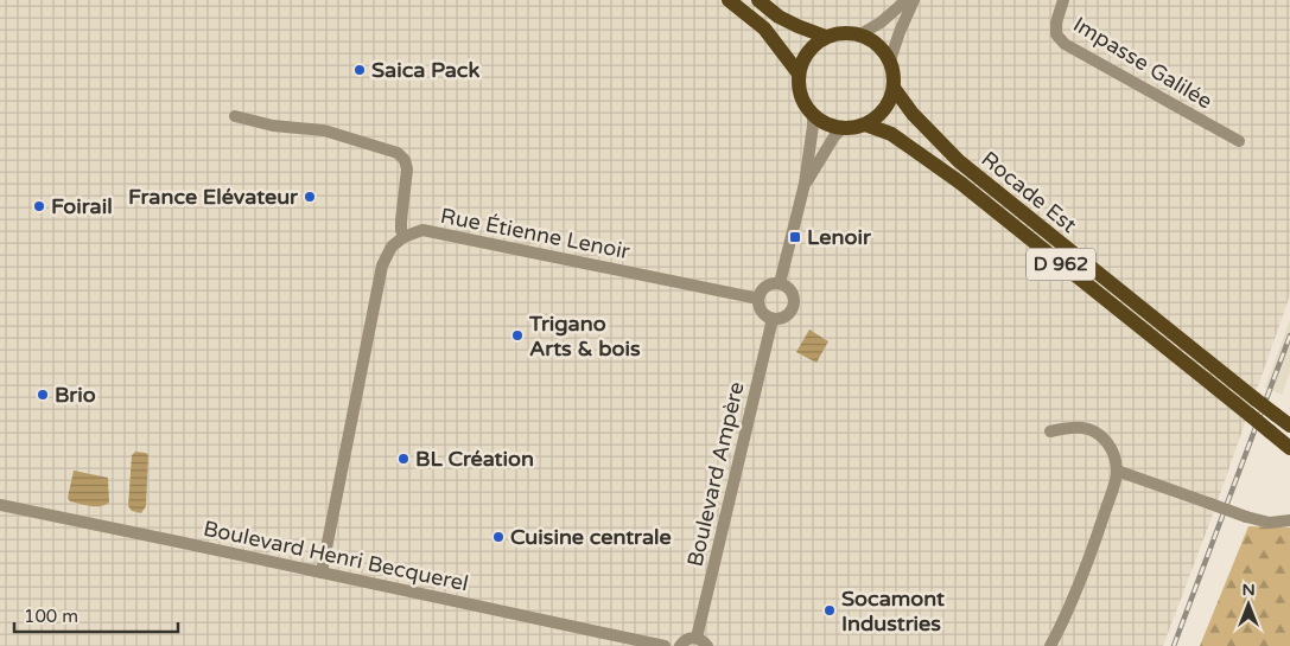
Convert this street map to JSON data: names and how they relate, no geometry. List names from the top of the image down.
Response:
{
  "streets": {
    "main road": ["Rocade Est", "D 962"],
    "street": [
      "Impasse Galilée",
      "Rue Étienne Lenoir",
      "Boulevard Ampère",
      "Boulevard Henri Becquerel"
    ]
  },
  "crossings": [
    ["Rocade Est", "D 962"],
    ["Rue Étienne Lenoir", "Boulevard Ampère"]
  ],
  "places": {
    "other": [
      "Saica Pack",
      "France Elévateur",
      "Foirail",
      "Trigano Arts & bois",
      "Brio",
      "BL Création",
      "Cuisine centrale",
      "Socamont Industries"
    ],
    "transit": ["Lenoir"]
  },
  "scale_bar": "100 m",
  "north": "top"
}
